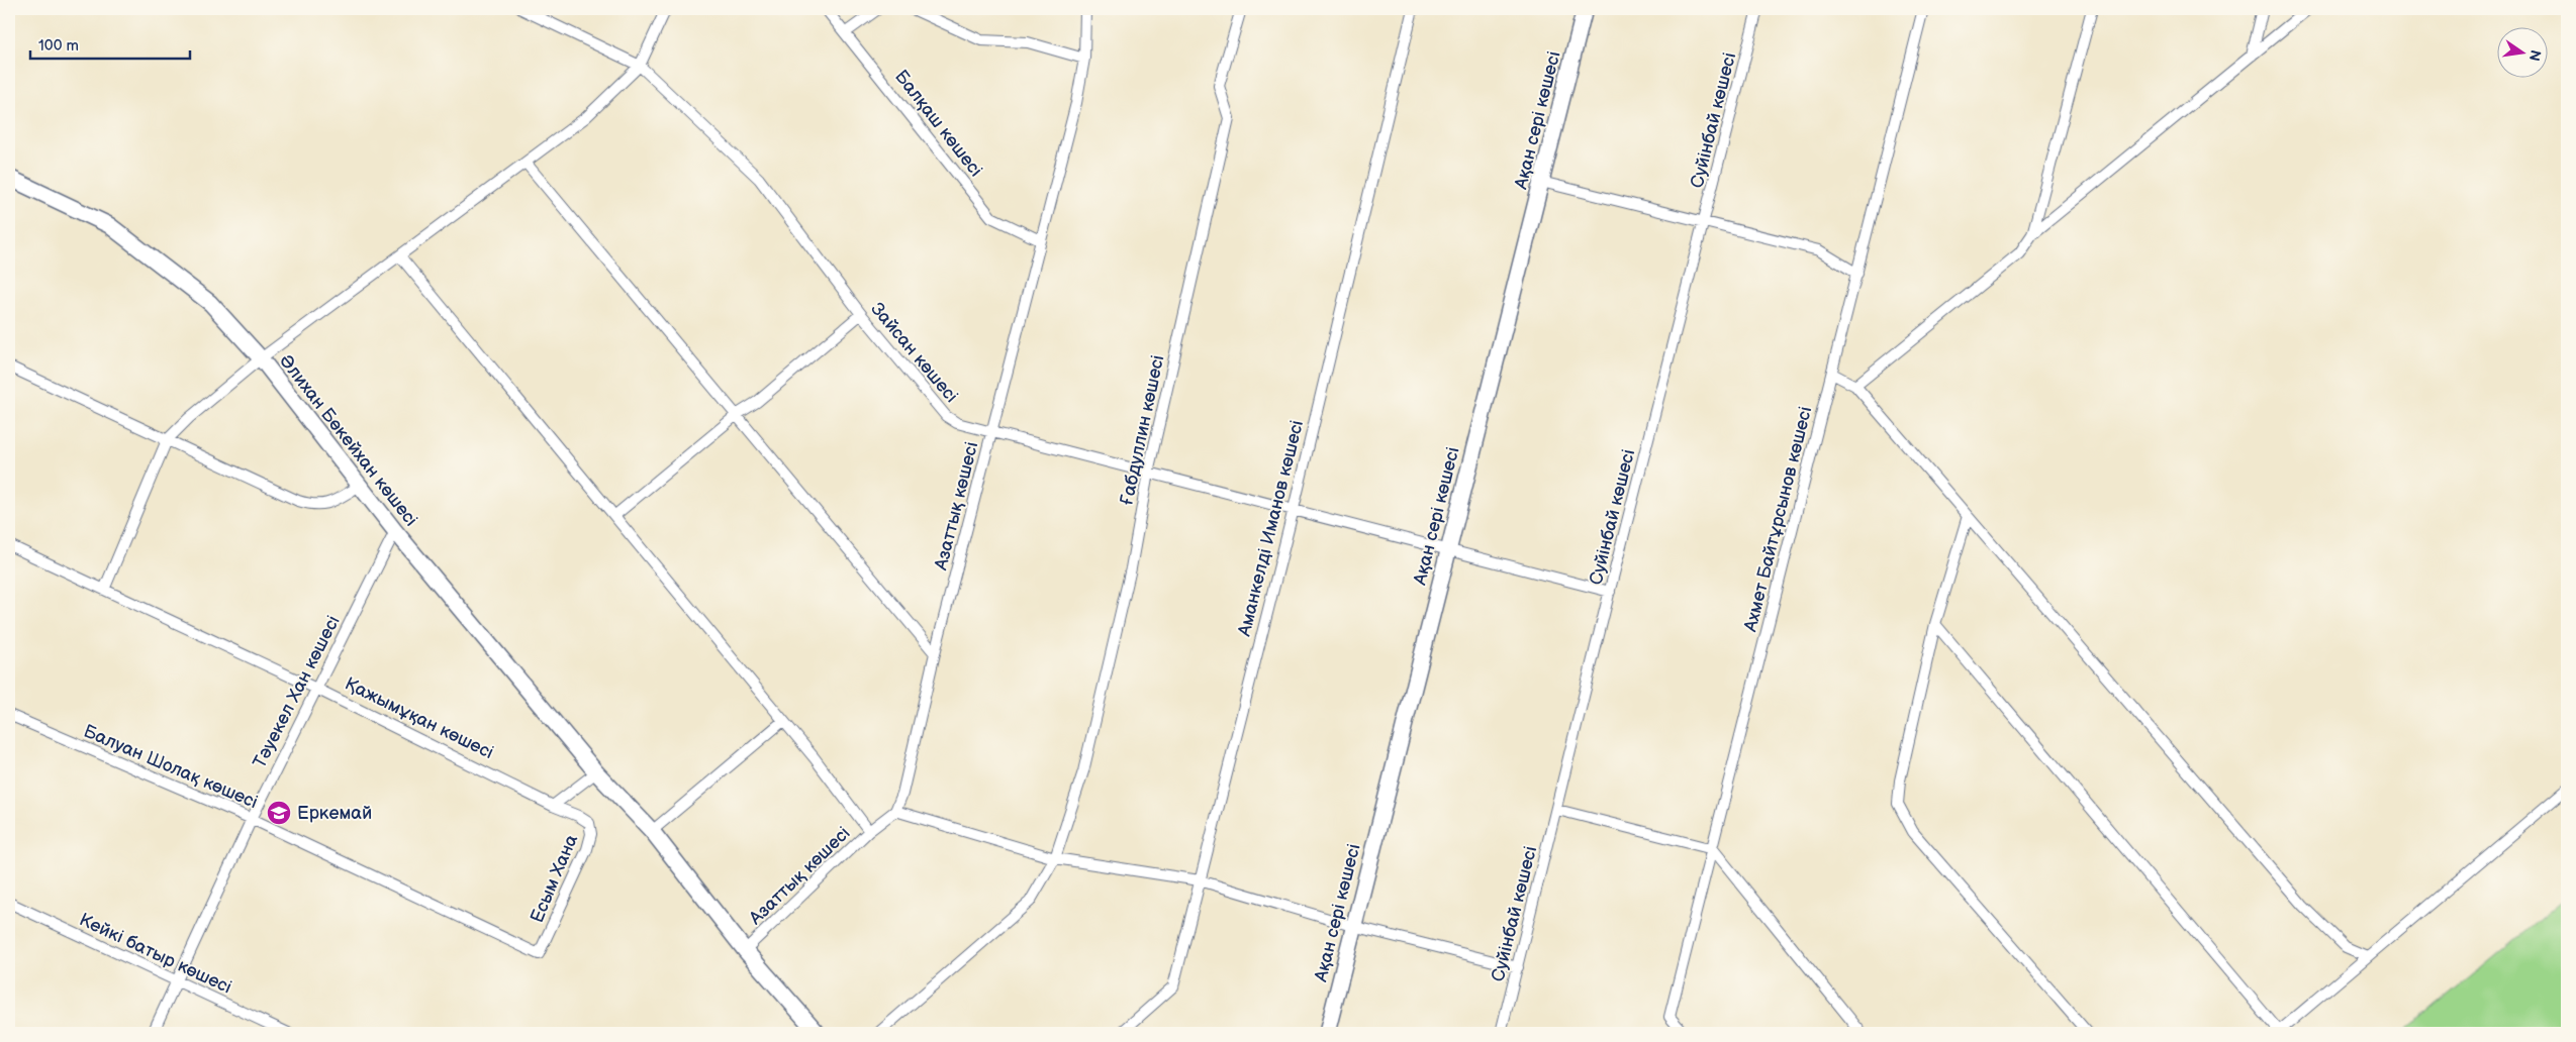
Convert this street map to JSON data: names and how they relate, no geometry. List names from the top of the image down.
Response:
{
  "streets": {
    "street": [
      "Ақан сері көшесі",
      "Суйінбай көшесі",
      "Балқаш көшесі",
      "Зайсан көшесі",
      "Ғабдуллин көшесі",
      "Әлихан Бөкейхан көшесі",
      "Азаттық көшесі",
      "Ахмет Байтұрсынов көшесі",
      "Аманкелді Иманов көшесі",
      "Тәуекел Хан көшесі",
      "Қажымұқан көшесі",
      "Балуан Шолақ көшесі",
      "Есым Хана",
      "Кейкі батыр көшесі"
    ]
  },
  "crossings": [
    ["Ақан сері көшесі", "Зайсан көшесі"],
    ["Суйінбай көшесі", "Зайсан көшесі"],
    ["Балқаш көшесі", "Азаттық көшесі"],
    ["Зайсан көшесі", "Ғабдуллин көшесі"],
    ["Зайсан көшесі", "Әлихан Бөкейхан көшесі"],
    ["Зайсан көшесі", "Азаттық көшесі"],
    ["Зайсан көшесі", "Аманкелді Иманов көшесі"],
    ["Әлихан Бөкейхан көшесі", "Тәуекел Хан көшесі"],
    ["Тәуекел Хан көшесі", "Қажымұқан көшесі"],
    ["Тәуекел Хан көшесі", "Балуан Шолақ көшесі"],
    ["Тәуекел Хан көшесі", "Кейкі батыр көшесі"],
    ["Қажымұқан көшесі", "Есым Хана"],
    ["Балуан Шолақ көшесі", "Есым Хана"]
  ],
  "places": {
    "school or university": ["Еркемай"]
  },
  "scale_bar": "100 m",
  "north": "right"
}
